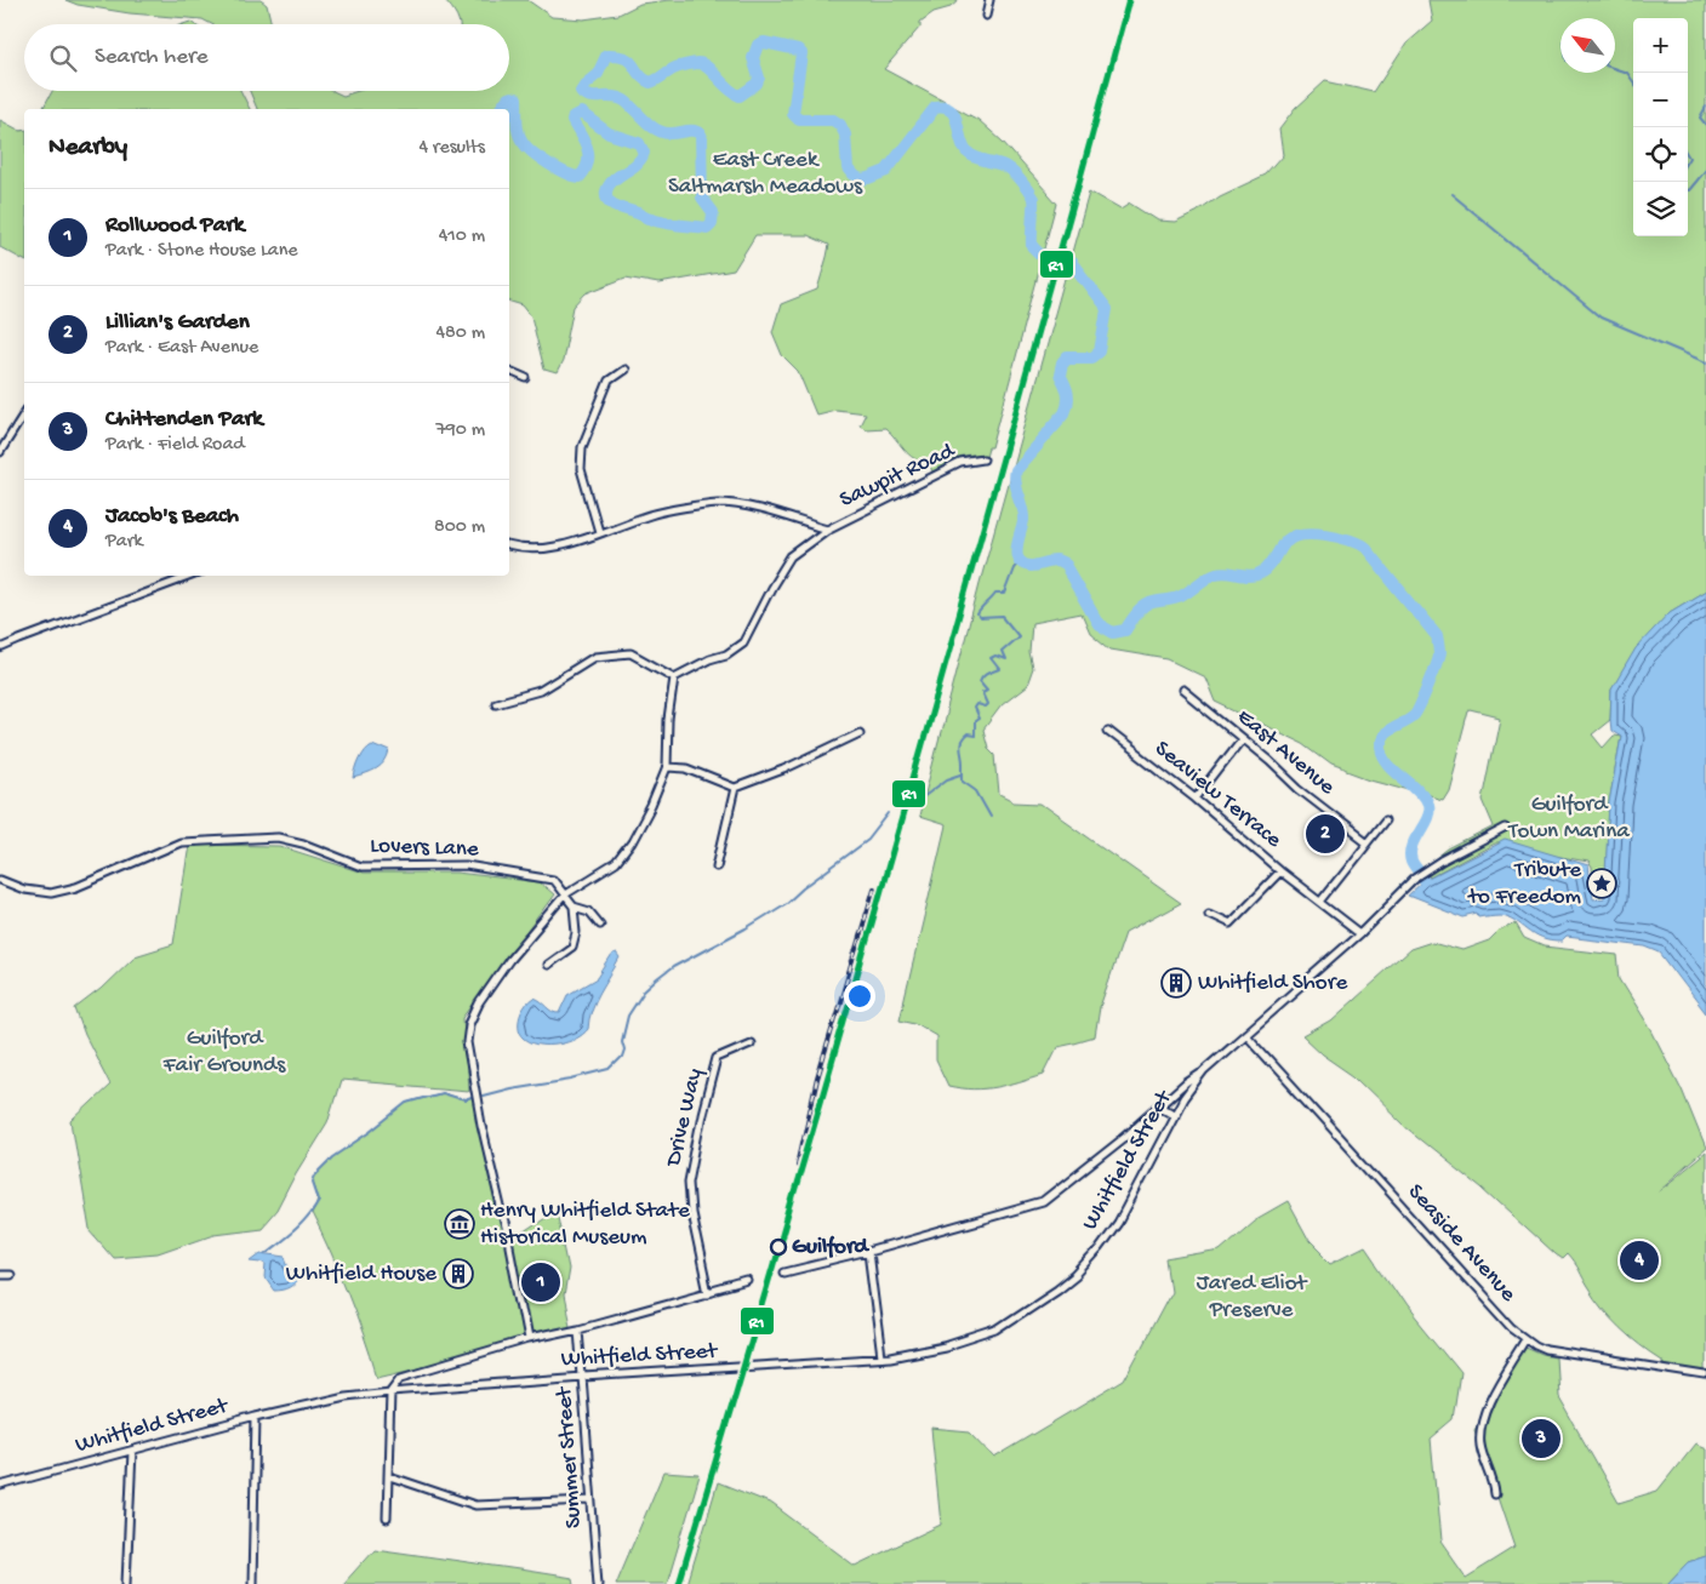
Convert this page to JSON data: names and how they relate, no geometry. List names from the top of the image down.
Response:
{
  "streets": {
    "street": [
      "Sawpit Road",
      "East Avenue",
      "Seaview Terrace",
      "Lovers Lane",
      "Drive Way",
      "Whitfield Street",
      "Seaside Avenue",
      "Summer Street"
    ]
  },
  "crossings": [
    ["Seaview Terrace", "Whitfield Street"],
    ["Whitfield Street", "Seaside Avenue"],
    ["Whitfield Street", "Summer Street"]
  ],
  "parks": [
    "East Creek Saltmarsh Meadows",
    "Guilford Town Marina",
    "Guilford Fair Grounds",
    "Jared Eliot Preserve"
  ],
  "places": {
    "place": ["Tribute to Freedom"],
    "building": ["Whitfield Shore", "Whitfield House"],
    "museum": ["Henry Whitfield State Historical Museum"],
    "other": ["Guilford"]
  },
  "lines": ["transit line R1"],
  "north": "top left",
  "page": {
    "map_buttons": ["+", "−"],
    "search": "Search here",
    "heading": ["Nearby", "4 results"],
    "list": [
      {
        "mark": "1",
        "name": "Rollwood Park",
        "note": "Park · Stone House Lane",
        "value": "410 m"
      },
      {
        "mark": "2",
        "name": "Lillian's Garden",
        "note": "Park · East Avenue",
        "value": "480 m"
      },
      {
        "mark": "3",
        "name": "Chittenden Park",
        "note": "Park · Field Road",
        "value": "790 m"
      },
      {
        "mark": "4",
        "name": "Jacob's Beach",
        "note": "Park",
        "value": "800 m"
      }
    ],
    "pins": [
      "2",
      "4",
      "1",
      "3"
    ]
  }
}
